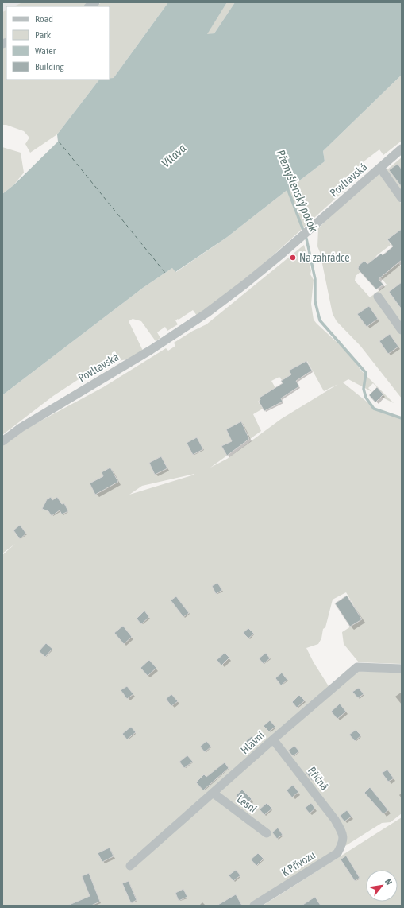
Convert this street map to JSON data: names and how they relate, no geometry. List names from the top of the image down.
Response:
{
  "streets": {
    "street": [
      "Povltavská",
      "Hlavní",
      "Příčná",
      "Lesní",
      "K Přívozu"
    ]
  },
  "crossings": [
    ["Hlavní", "Příčná"],
    ["Hlavní", "Lesní"],
    ["Příčná", "K Přívozu"]
  ],
  "water": ["Vltava", "Přemyšlenský potok"],
  "places": ["Na zahrádce"],
  "legend": [
    "Road",
    "Park",
    "Water",
    "Building"
  ],
  "north": "top right"
}
